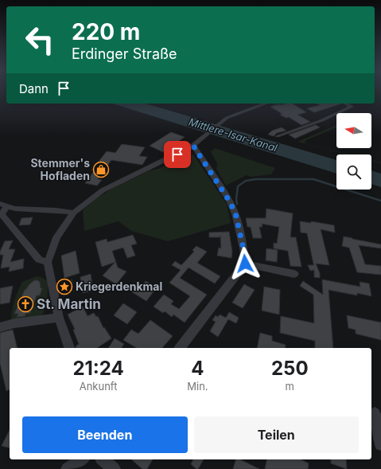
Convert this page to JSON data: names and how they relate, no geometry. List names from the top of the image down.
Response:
{
  "water": ["Mittlere-Isar-Kanal"],
  "places": {
    "shop": ["Stemmer's Hofladen"],
    "place": ["Kriegerdenkmal"],
    "church": ["St. Martin"]
  },
  "north": "left",
  "page": {
    "turn": ["220 m", "Erdinger Straße"],
    "then": "Dann",
    "eta": [
      "21:24",
      "Ankunft",
      "4",
      "Min.",
      "250",
      "m"
    ],
    "buttons": ["Beenden", "Teilen"]
  }
}
